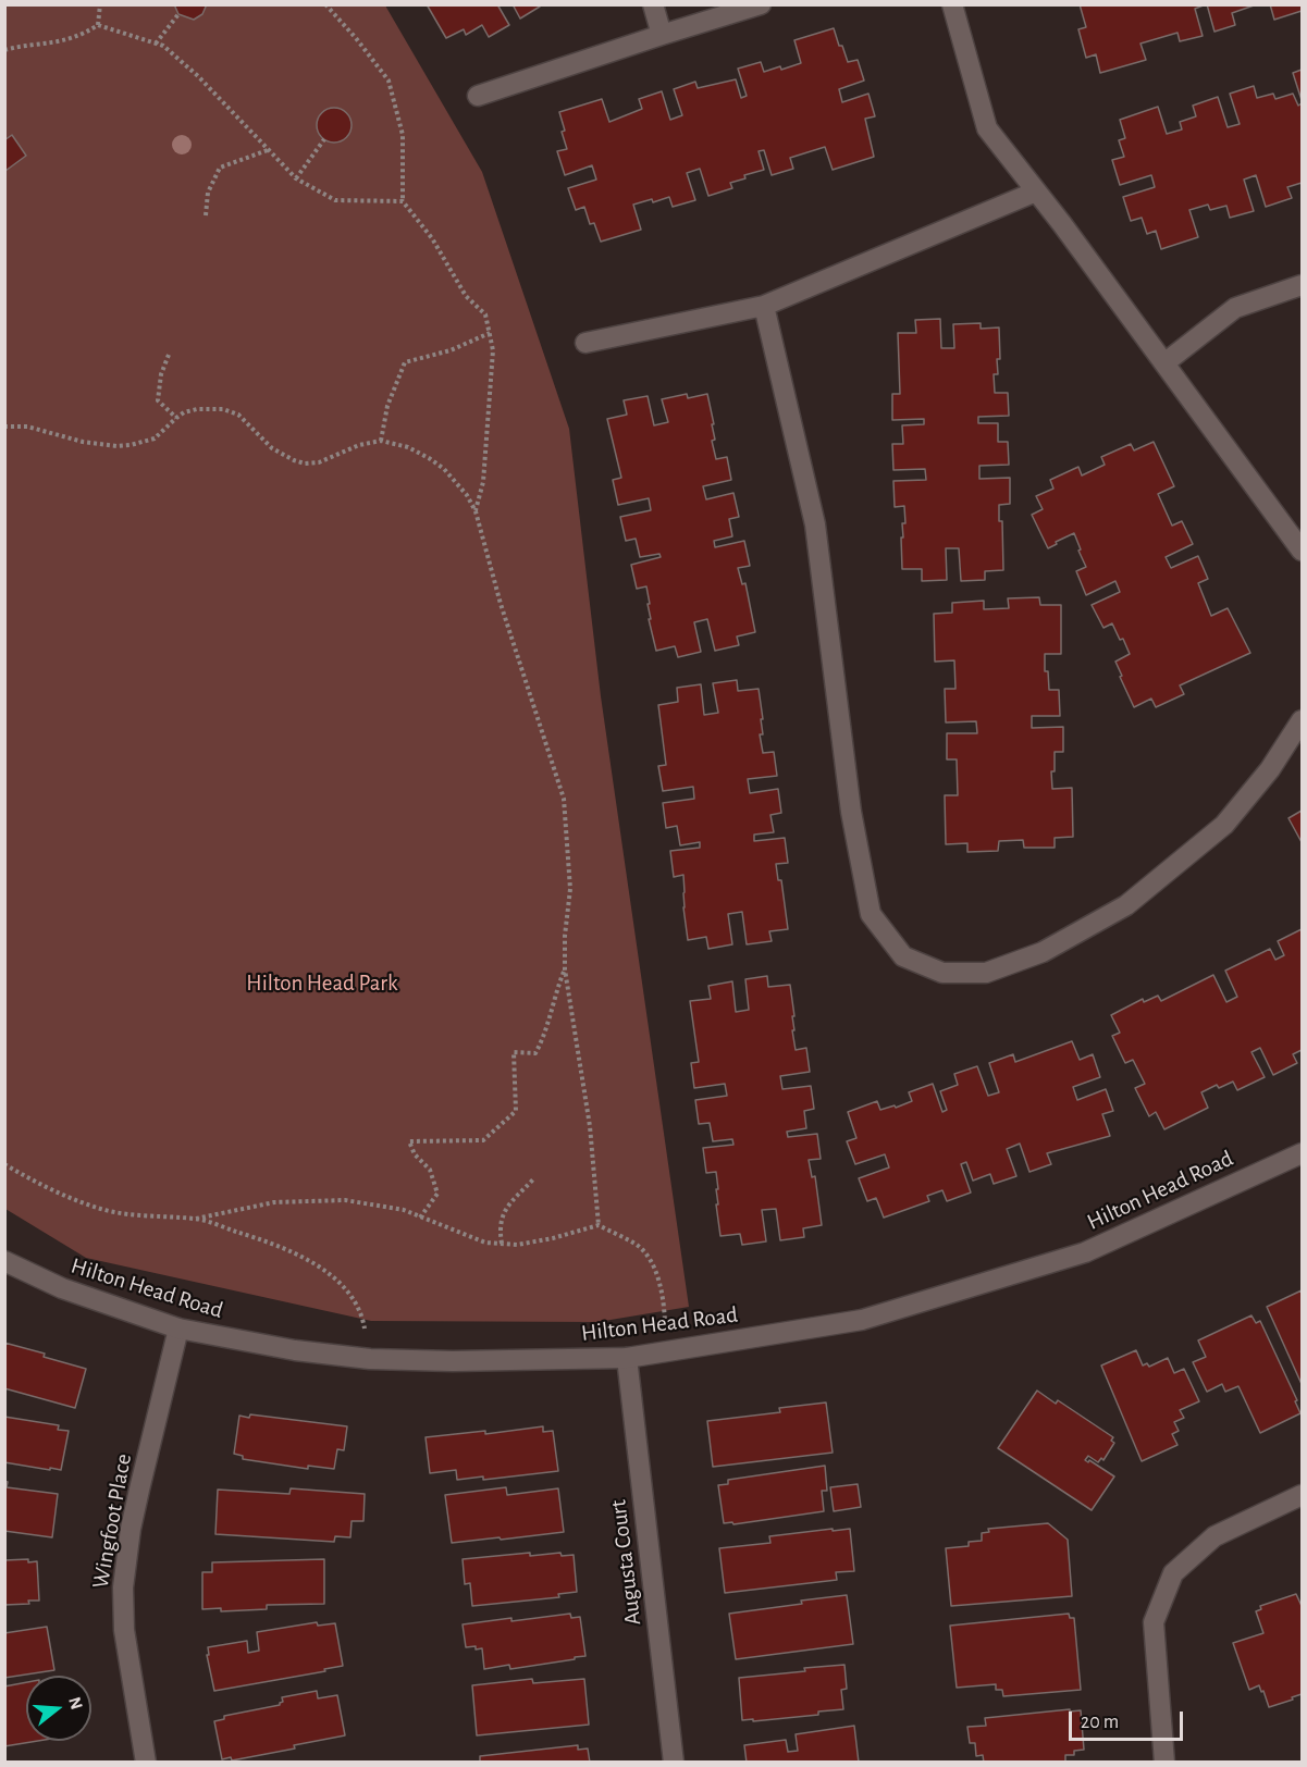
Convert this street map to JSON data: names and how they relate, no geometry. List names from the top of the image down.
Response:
{
  "streets": {
    "street": ["Hilton Head Road", "Wingfoot Place", "Augusta Court"]
  },
  "crossings": [
    ["Hilton Head Road", "Wingfoot Place"],
    ["Hilton Head Road", "Augusta Court"]
  ],
  "parks": ["Hilton Head Park"],
  "scale_bar": "20 m",
  "north": "right"
}
